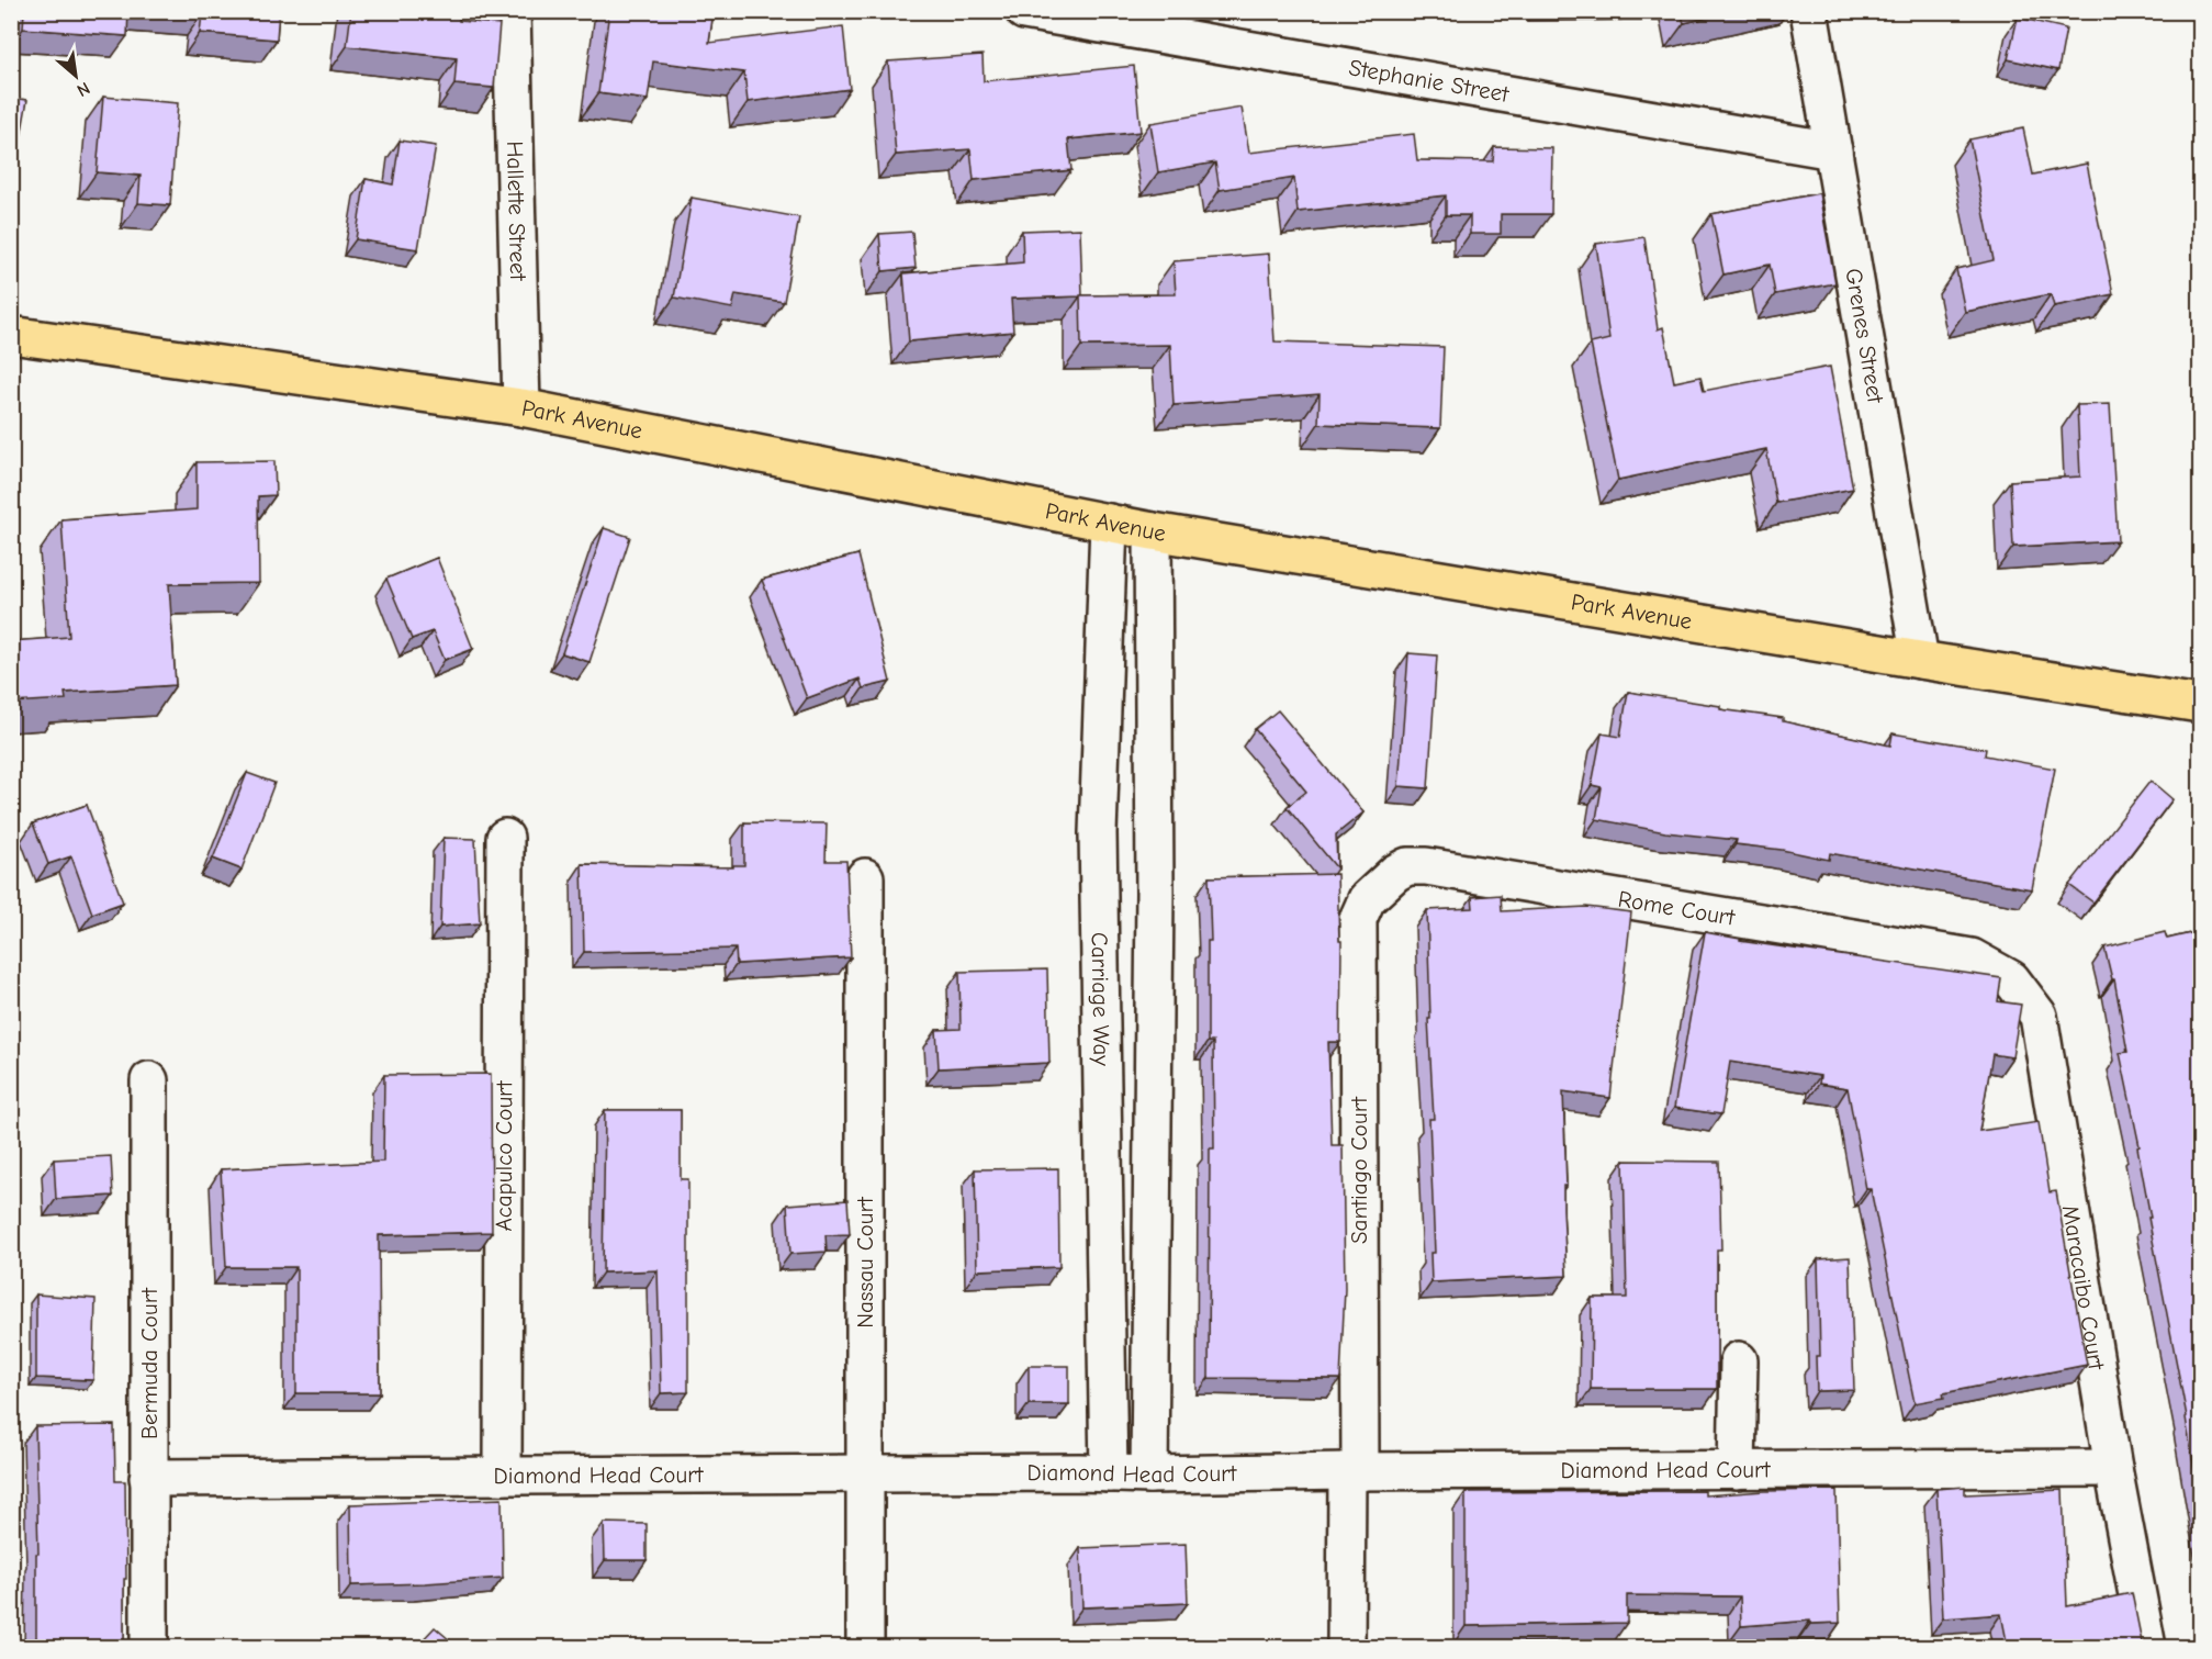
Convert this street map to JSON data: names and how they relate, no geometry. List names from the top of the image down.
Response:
{
  "streets": {
    "main road": ["Park Avenue"],
    "street": [
      "Stephanie Street",
      "Hallette Street",
      "Grenes Street",
      "Rome Court",
      "Carriage Way",
      "Acapulco Court",
      "Santiago Court",
      "Nassau Court",
      "Maracaibo Court",
      "Bermuda Court",
      "Diamond Head Court"
    ]
  },
  "crossings": [
    ["Stephanie Street", "Grenes Street"],
    ["Hallette Street", "Park Avenue"],
    ["Grenes Street", "Park Avenue"],
    ["Park Avenue", "Carriage Way"],
    ["Rome Court", "Santiago Court"],
    ["Rome Court", "Maracaibo Court"],
    ["Carriage Way", "Diamond Head Court"],
    ["Acapulco Court", "Diamond Head Court"],
    ["Santiago Court", "Diamond Head Court"],
    ["Nassau Court", "Diamond Head Court"],
    ["Maracaibo Court", "Diamond Head Court"],
    ["Bermuda Court", "Diamond Head Court"]
  ],
  "north": "bottom right"
}
